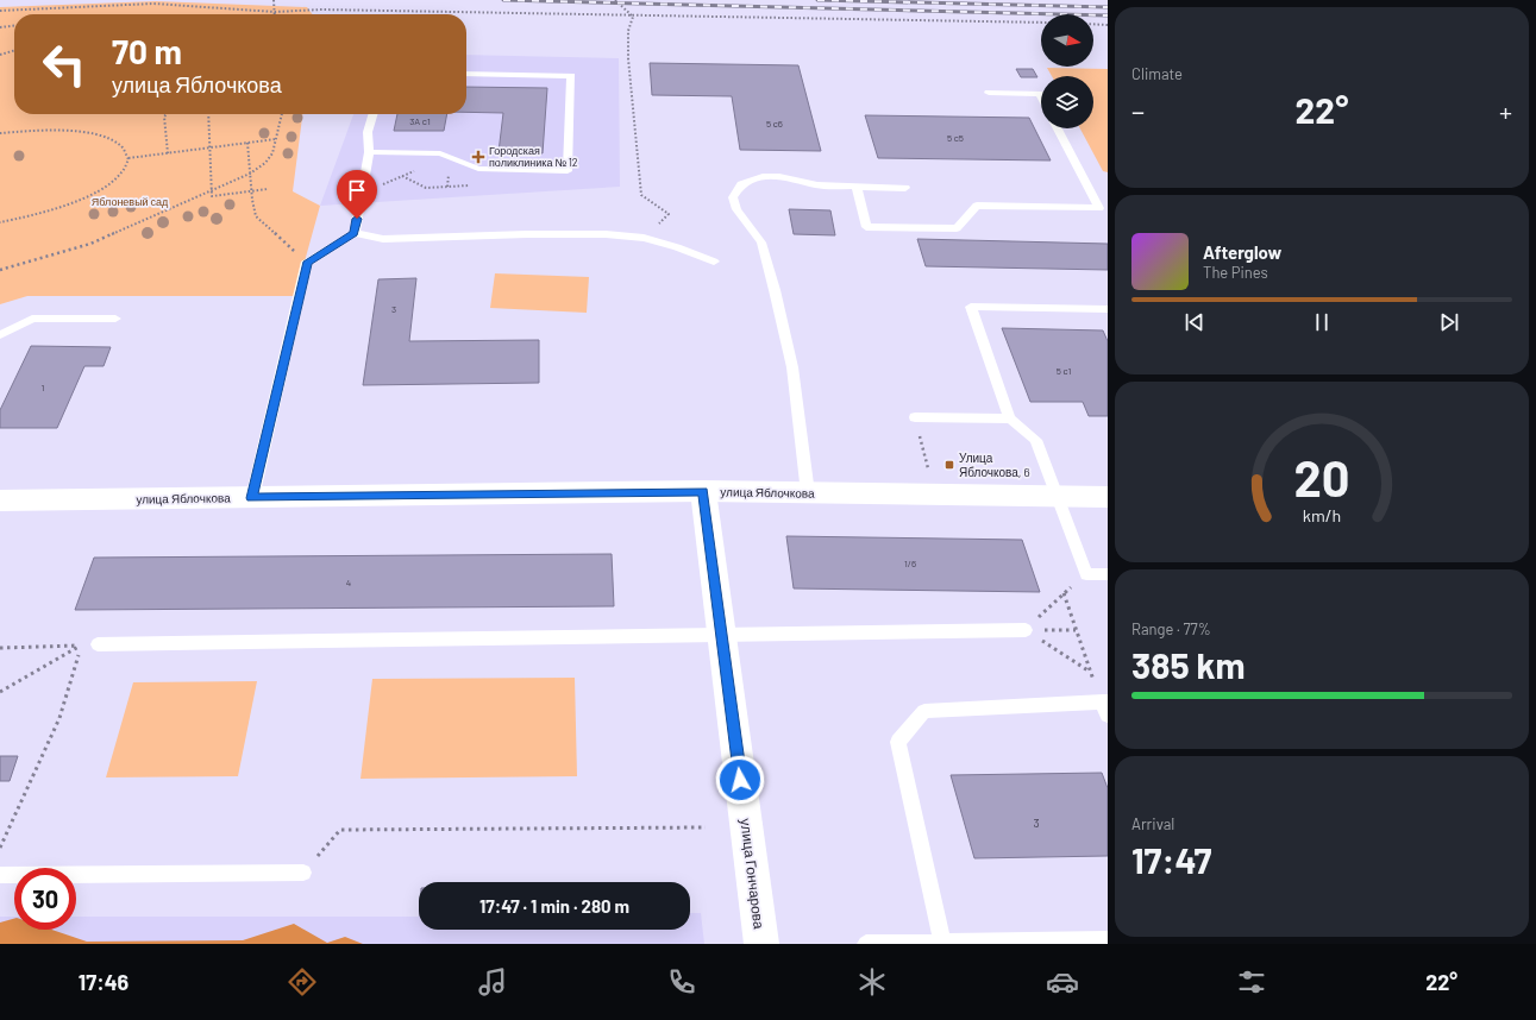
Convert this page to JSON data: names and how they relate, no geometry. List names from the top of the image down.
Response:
{
  "streets": {
    "street": ["улица Яблочкова", "улица Гончарова"]
  },
  "crossings": [
    ["улица Яблочкова", "улица Гончарова"]
  ],
  "parks": ["Яблоневый сад"],
  "places": {
    "health": ["Городская поликлиника № 12"],
    "transit": ["Улица Яблочкова, 6"]
  },
  "house_numbers": [
    "3A c1",
    "5 с6",
    "5 c5",
    "3",
    "5 с1",
    "1",
    "1/6",
    "4",
    "3"
  ],
  "north": "right",
  "page": {
    "tile": [
      "Climate",
      ["Range · 77%", "385 km"],
      ["Arrival", "17:47"]
    ],
    "turn": ["70 m", "улица Яблочкова"],
    "heat": ["−", "22°", "+"],
    "song": ["Afterglow", "The Pines"],
    "limit": "30",
    "trip": "17:47 · 1 min · 280 m",
    "tabs": ["17:46", "22°"],
    "gauge": ["20", "km/h"]
  }
}
